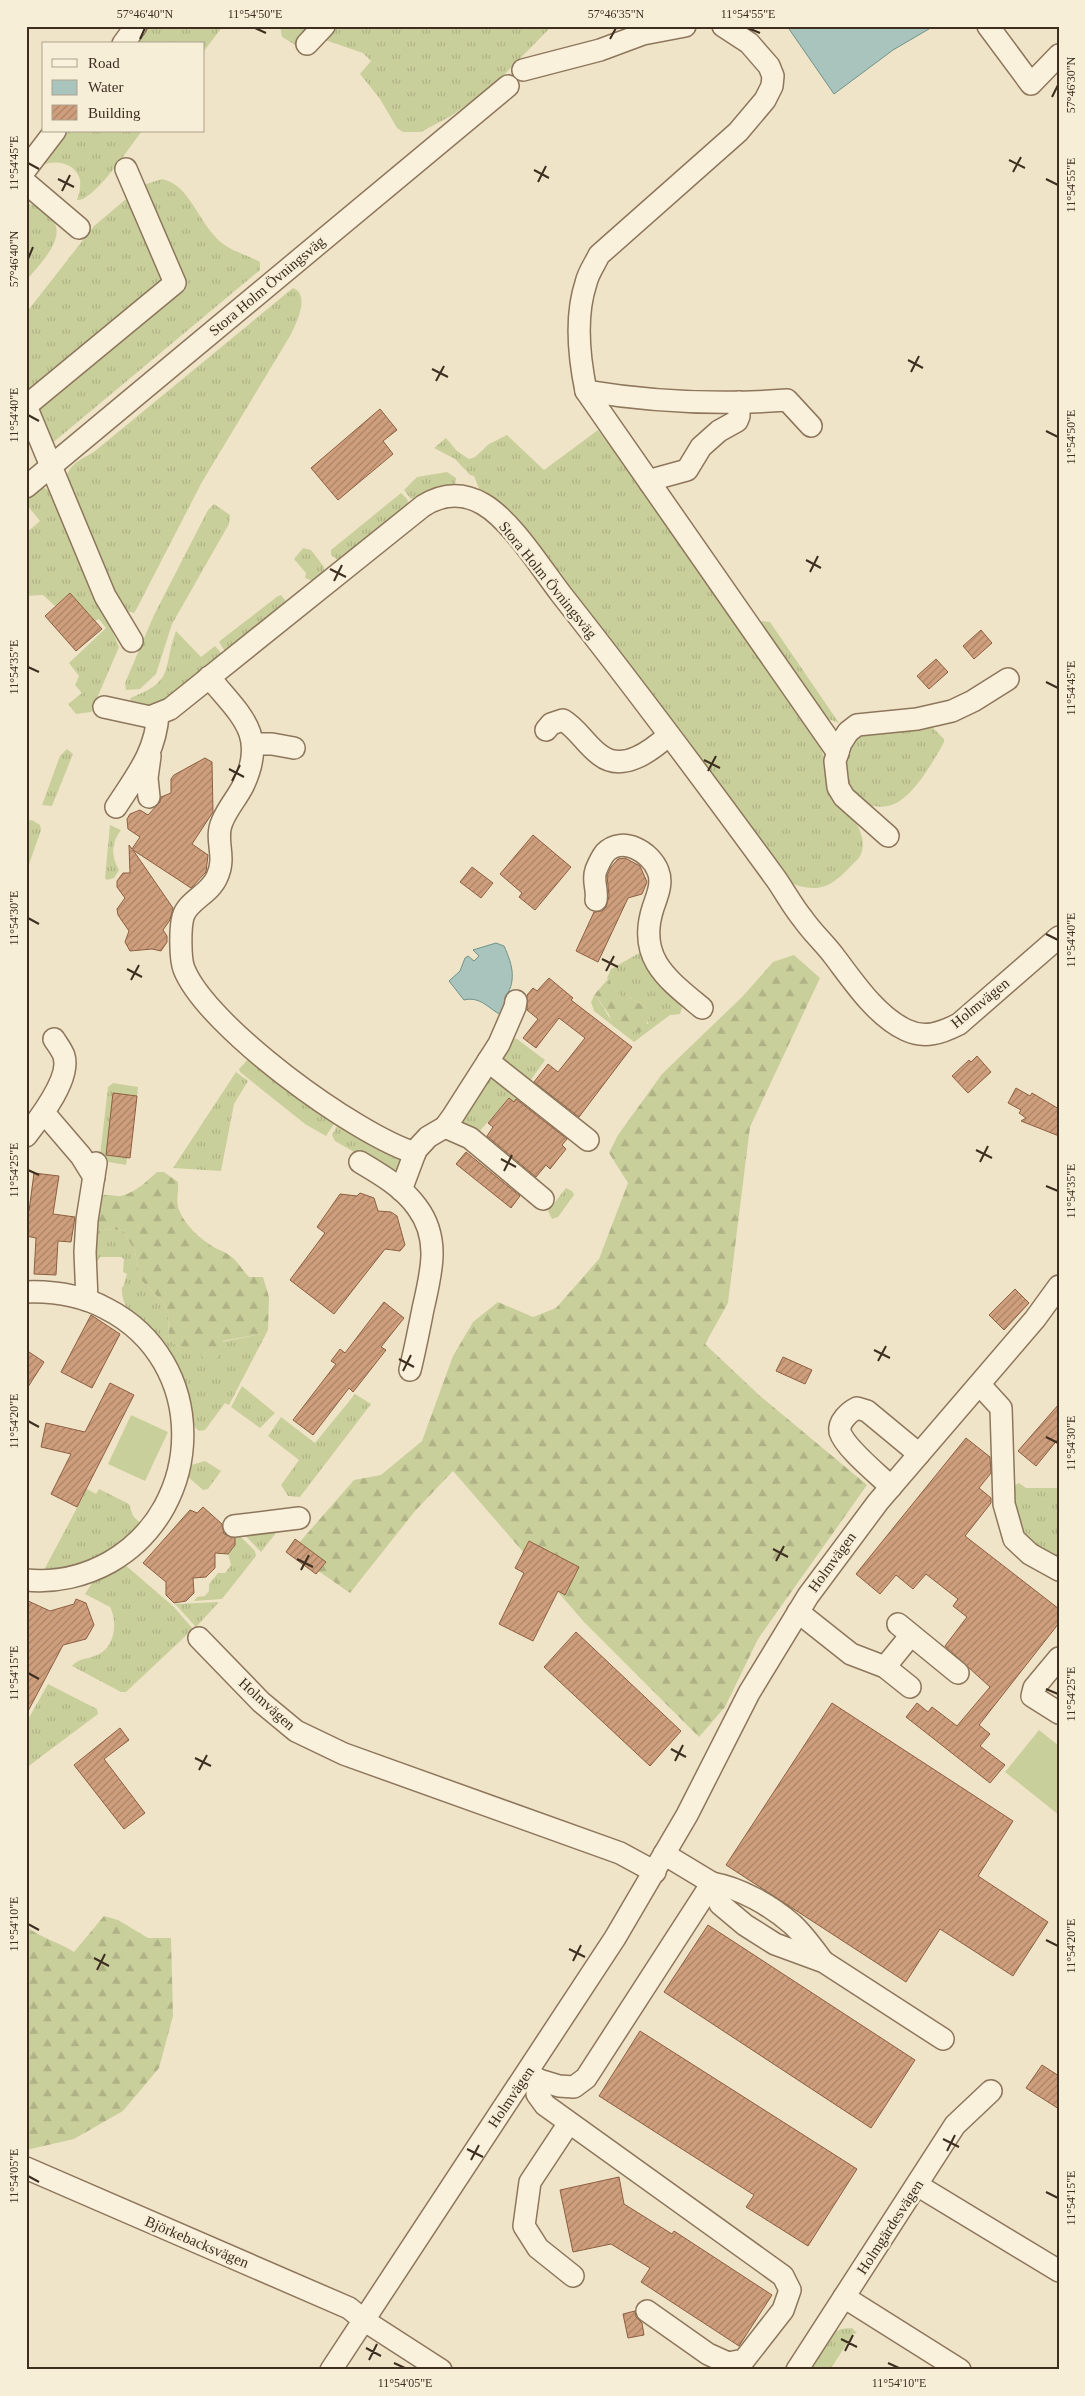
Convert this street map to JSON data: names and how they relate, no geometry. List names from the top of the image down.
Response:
{
  "streets": {
    "street": [
      "Stora Holm Övningsväg",
      "Holmvägen",
      "Holmgärdesvägen",
      "Björkebacksvägen"
    ]
  },
  "crossings": [
    ["Stora Holm Övningsväg", "Holmvägen"],
    ["Holmvägen", "Björkebacksvägen"]
  ],
  "legend": ["Road", "Water", "Building"],
  "coordinates": [
    "57°46'40\"N",
    "11°54'50\"E",
    "57°46'35\"N",
    "11°54'55\"E",
    "57°46'30\"N",
    "11°54'45\"E",
    "11°54'40\"E",
    "11°54'35\"E",
    "11°54'30\"E",
    "11°54'25\"E",
    "11°54'20\"E",
    "11°54'15\"E",
    "11°54'10\"E",
    "11°54'05\"E"
  ]
}
